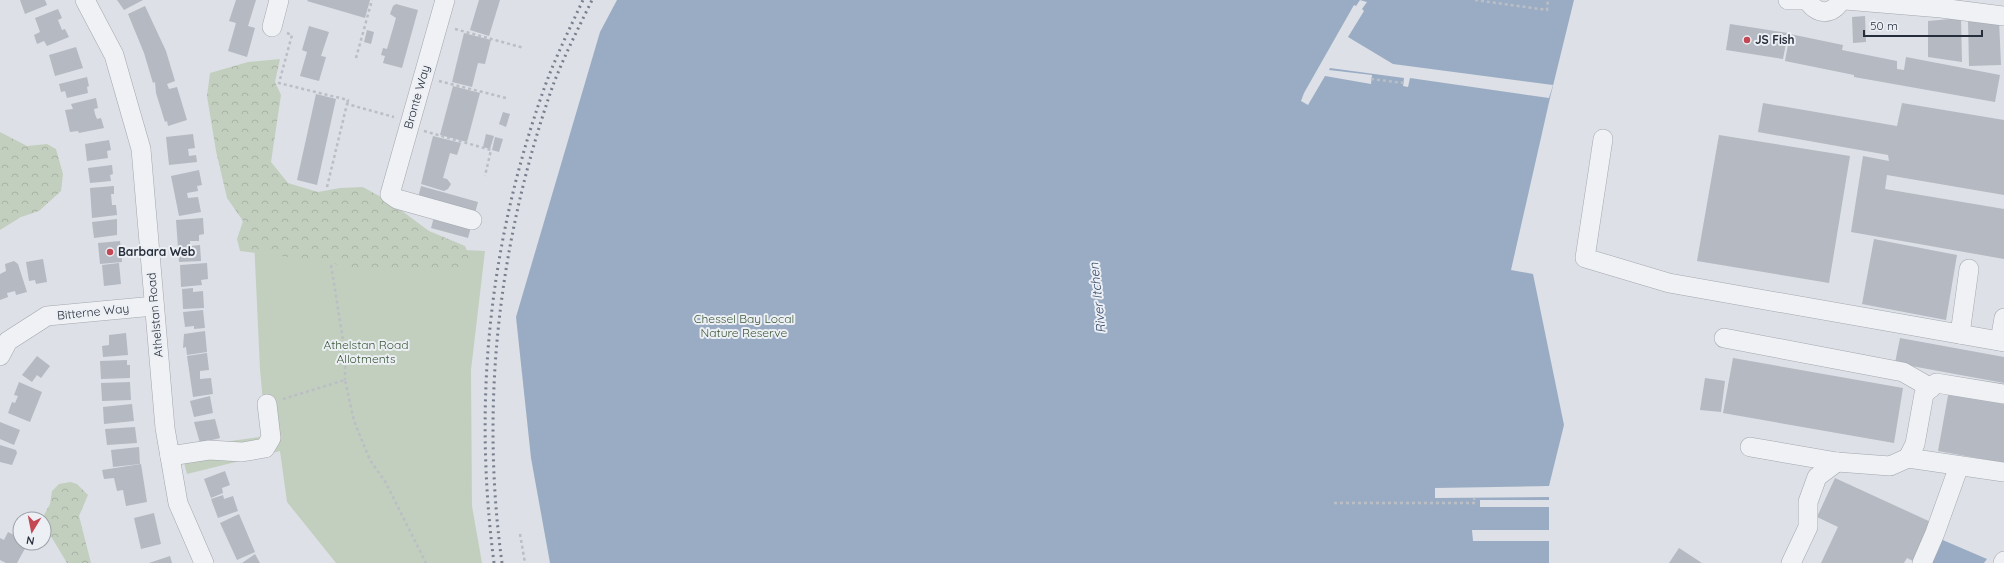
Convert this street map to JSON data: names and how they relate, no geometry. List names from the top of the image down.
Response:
{
  "streets": {
    "street": ["Bronte Way", "Bitterne Way", "Athelstan Road"]
  },
  "crossings": [
    ["Bitterne Way", "Athelstan Road"]
  ],
  "water": ["River Itchen"],
  "parks": ["Chessel Bay Local Nature Reserve", "Athelstan Road Allotments"],
  "places": ["JS Fish", "Barbara Web"],
  "scale_bar": "50 m",
  "north": "bottom"
}
